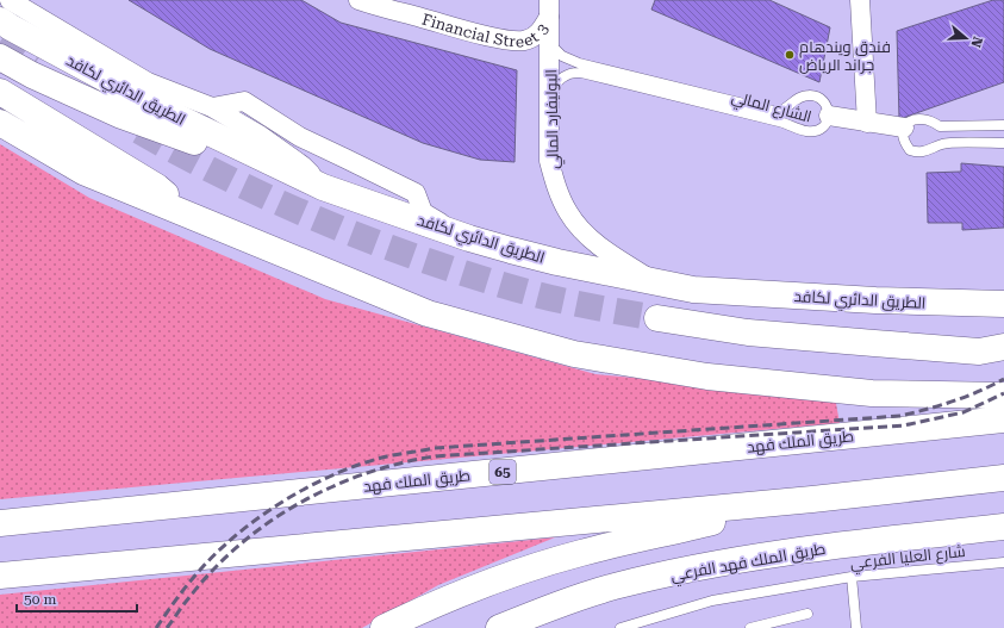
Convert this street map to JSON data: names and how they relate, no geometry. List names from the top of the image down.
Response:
{
  "streets": {
    "main road": [
      "الطريق الدائري لكافد",
      "طريق الملك فهد",
      "65",
      "طريق الملك فهد الفرعي"
    ],
    "street": ["Financial Street 3", "البوليفارد المالي"],
    "lane": ["الشارع المالي", "شارع العليا الفرعي"]
  },
  "crossings": [
    ["Financial Street 3", "البوليفارد المالي"],
    ["الطريق الدائري لكافد", "البوليفارد المالي"],
    ["الشارع المالي", "البوليفارد المالي"]
  ],
  "places": ["فندق ويندهام جراند الرياض"],
  "scale_bar": "50 m",
  "north": "right"
}
